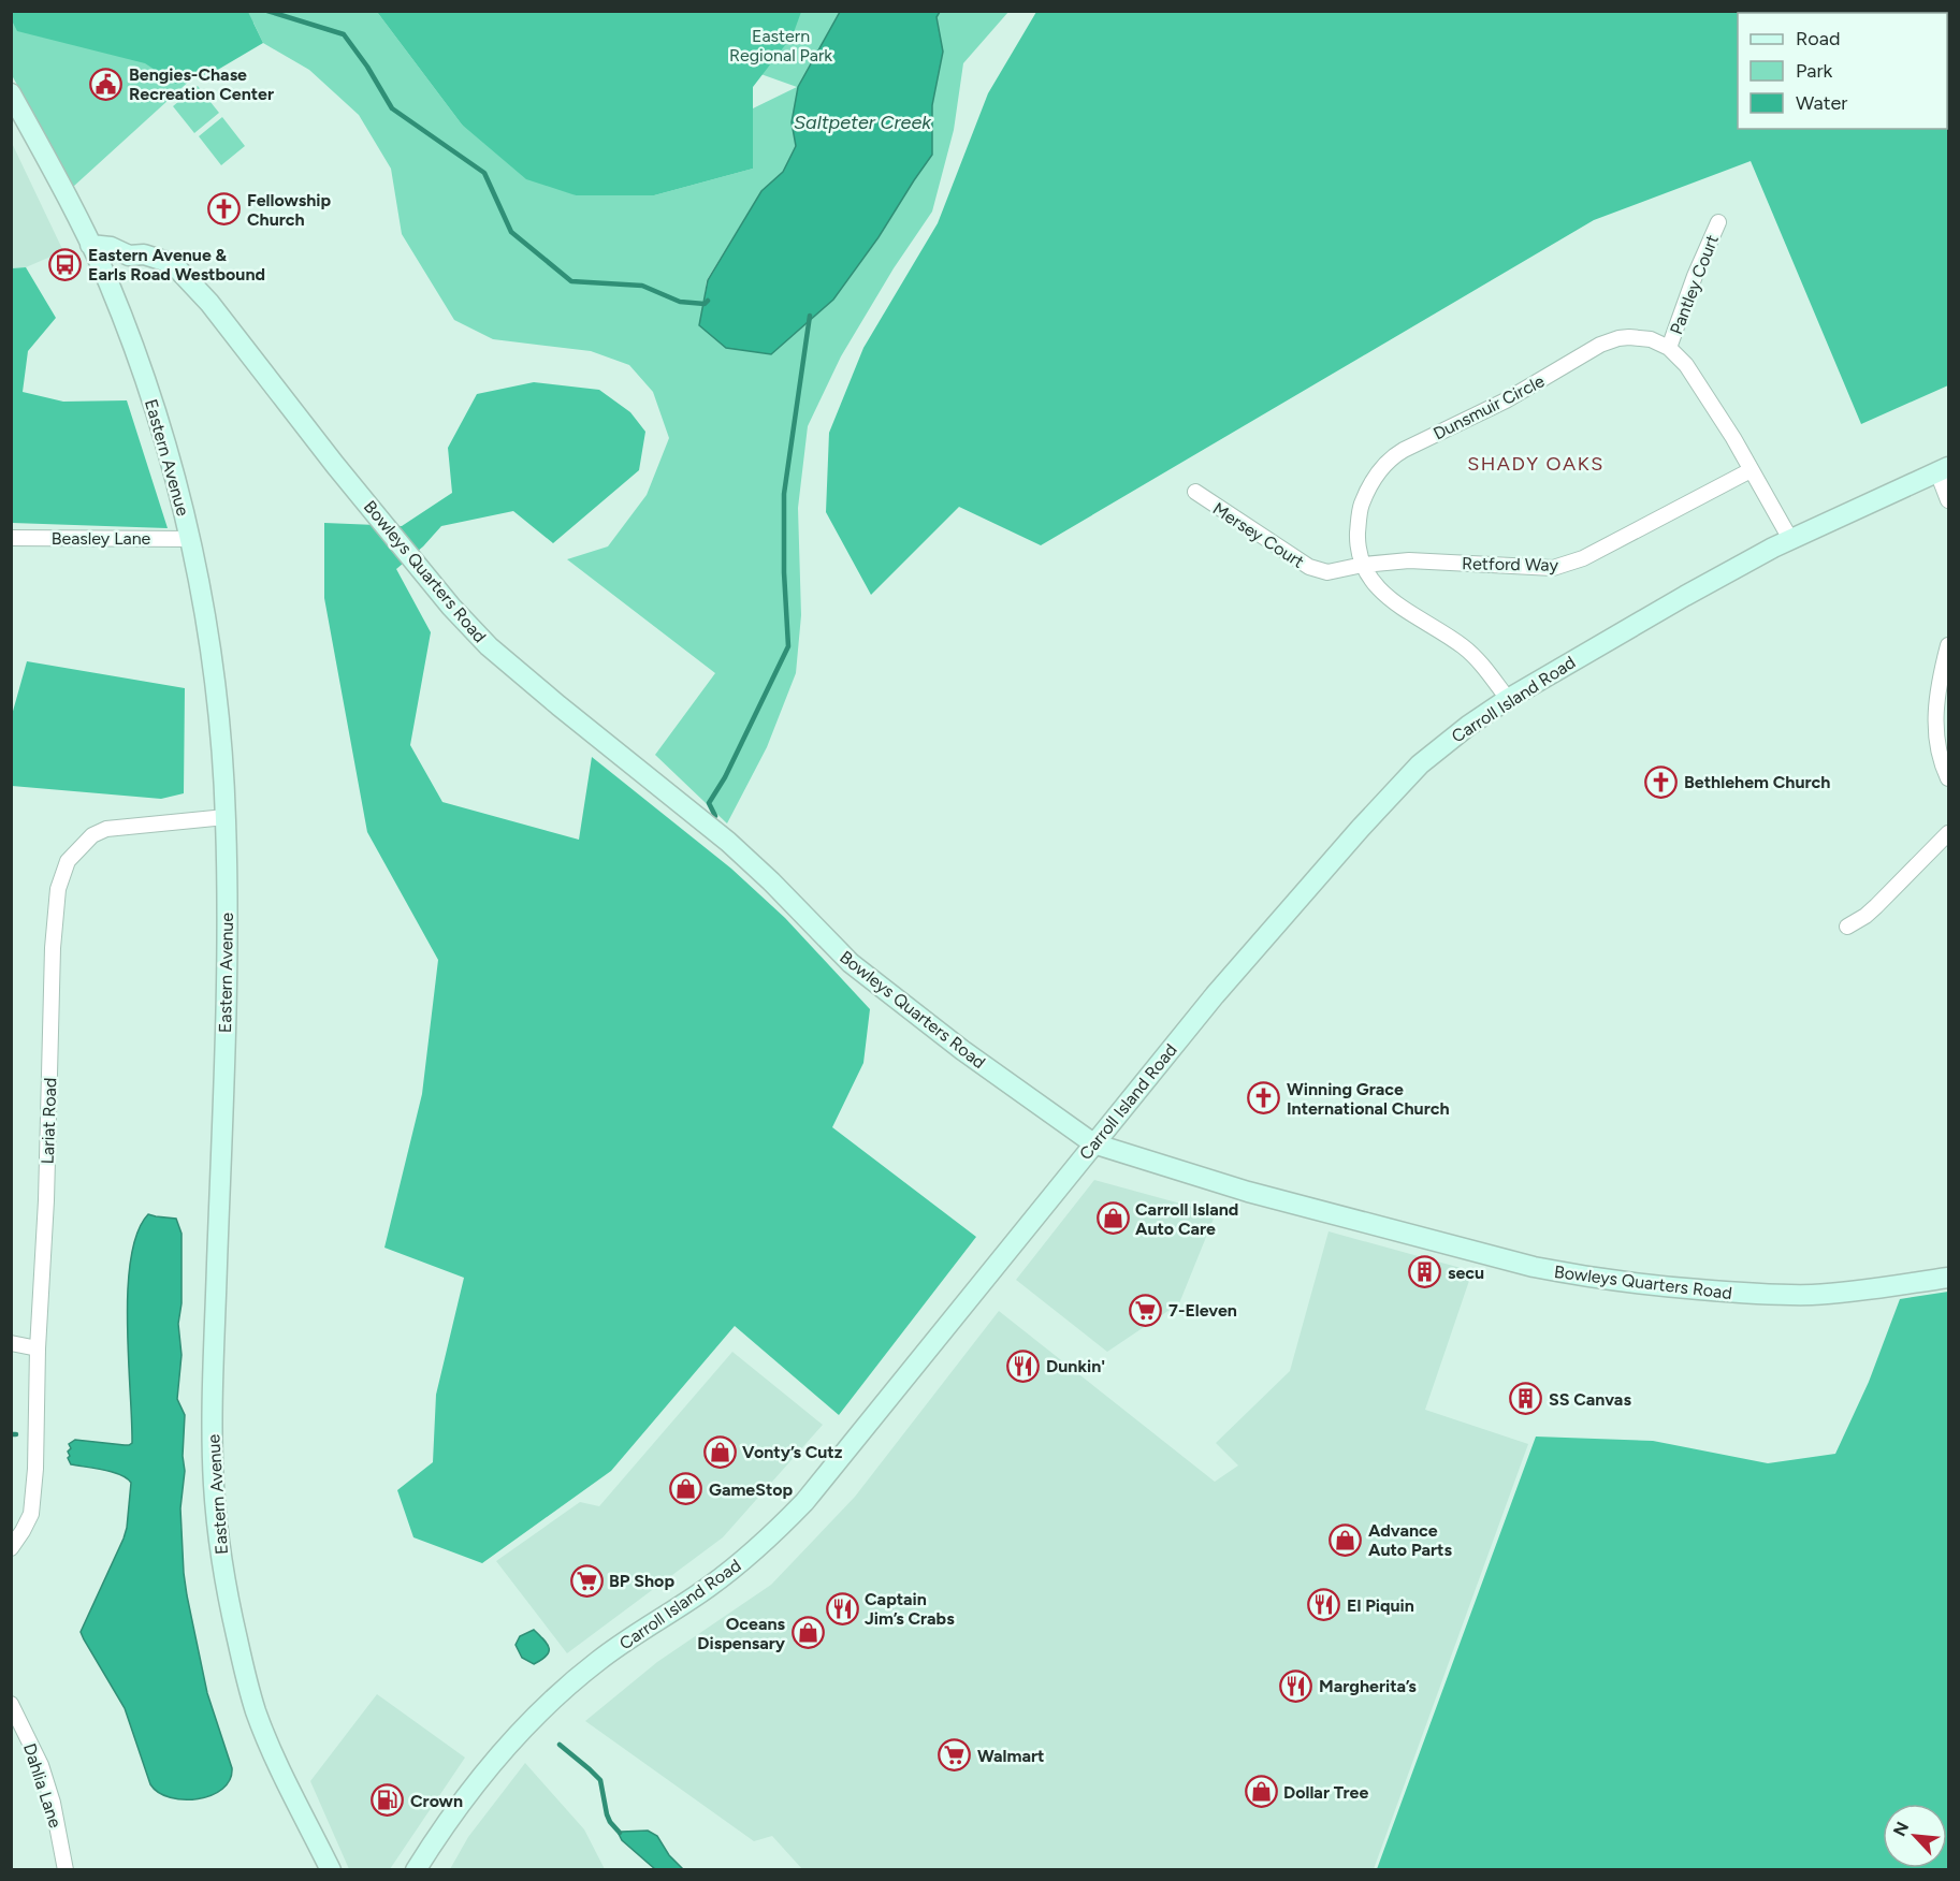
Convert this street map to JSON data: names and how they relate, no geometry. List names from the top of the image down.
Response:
{
  "streets": {
    "street": [
      "Pantley Court",
      "Dunsmuir Circle",
      "Eastern Avenue",
      "Mersey Court",
      "Beasley Lane",
      "Retford Way",
      "Bowleys Quarters Road",
      "Carroll Island Road",
      "Lariat Road",
      "Dahlia Lane"
    ]
  },
  "crossings": [
    ["Pantley Court", "Dunsmuir Circle"],
    ["Dunsmuir Circle", "Mersey Court"],
    ["Dunsmuir Circle", "Retford Way"],
    ["Dunsmuir Circle", "Carroll Island Road"],
    ["Eastern Avenue", "Beasley Lane"],
    ["Eastern Avenue", "Bowleys Quarters Road"],
    ["Eastern Avenue", "Lariat Road"],
    ["Mersey Court", "Retford Way"],
    ["Bowleys Quarters Road", "Carroll Island Road"]
  ],
  "districts": ["SHADY OAKS"],
  "water": ["Saltpeter Creek"],
  "parks": ["Eastern Regional Park"],
  "places": {
    "public building": ["Bengies-Chase Recreation Center"],
    "church": ["Fellowship Church", "Bethlehem Church", "Winning Grace International Church"],
    "bus stop": ["Eastern Avenue & Earls Road Westbound"],
    "shop": [
      "Carroll Island Auto Care",
      "Vonty’s Cutz",
      "GameStop",
      "Advance Auto Parts",
      "Oceans Dispensary",
      "Dollar Tree"
    ],
    "building": ["secu", "SS Canvas"],
    "supermarket": ["7-Eleven", "BP Shop", "Walmart"],
    "restaurant": [
      "Dunkin'",
      "El Piquin",
      "Captain Jim’s Crabs",
      "Margherita’s"
    ],
    "fuel station": ["Crown"]
  },
  "legend": ["Road", "Park", "Water"],
  "north": "top left"
}
